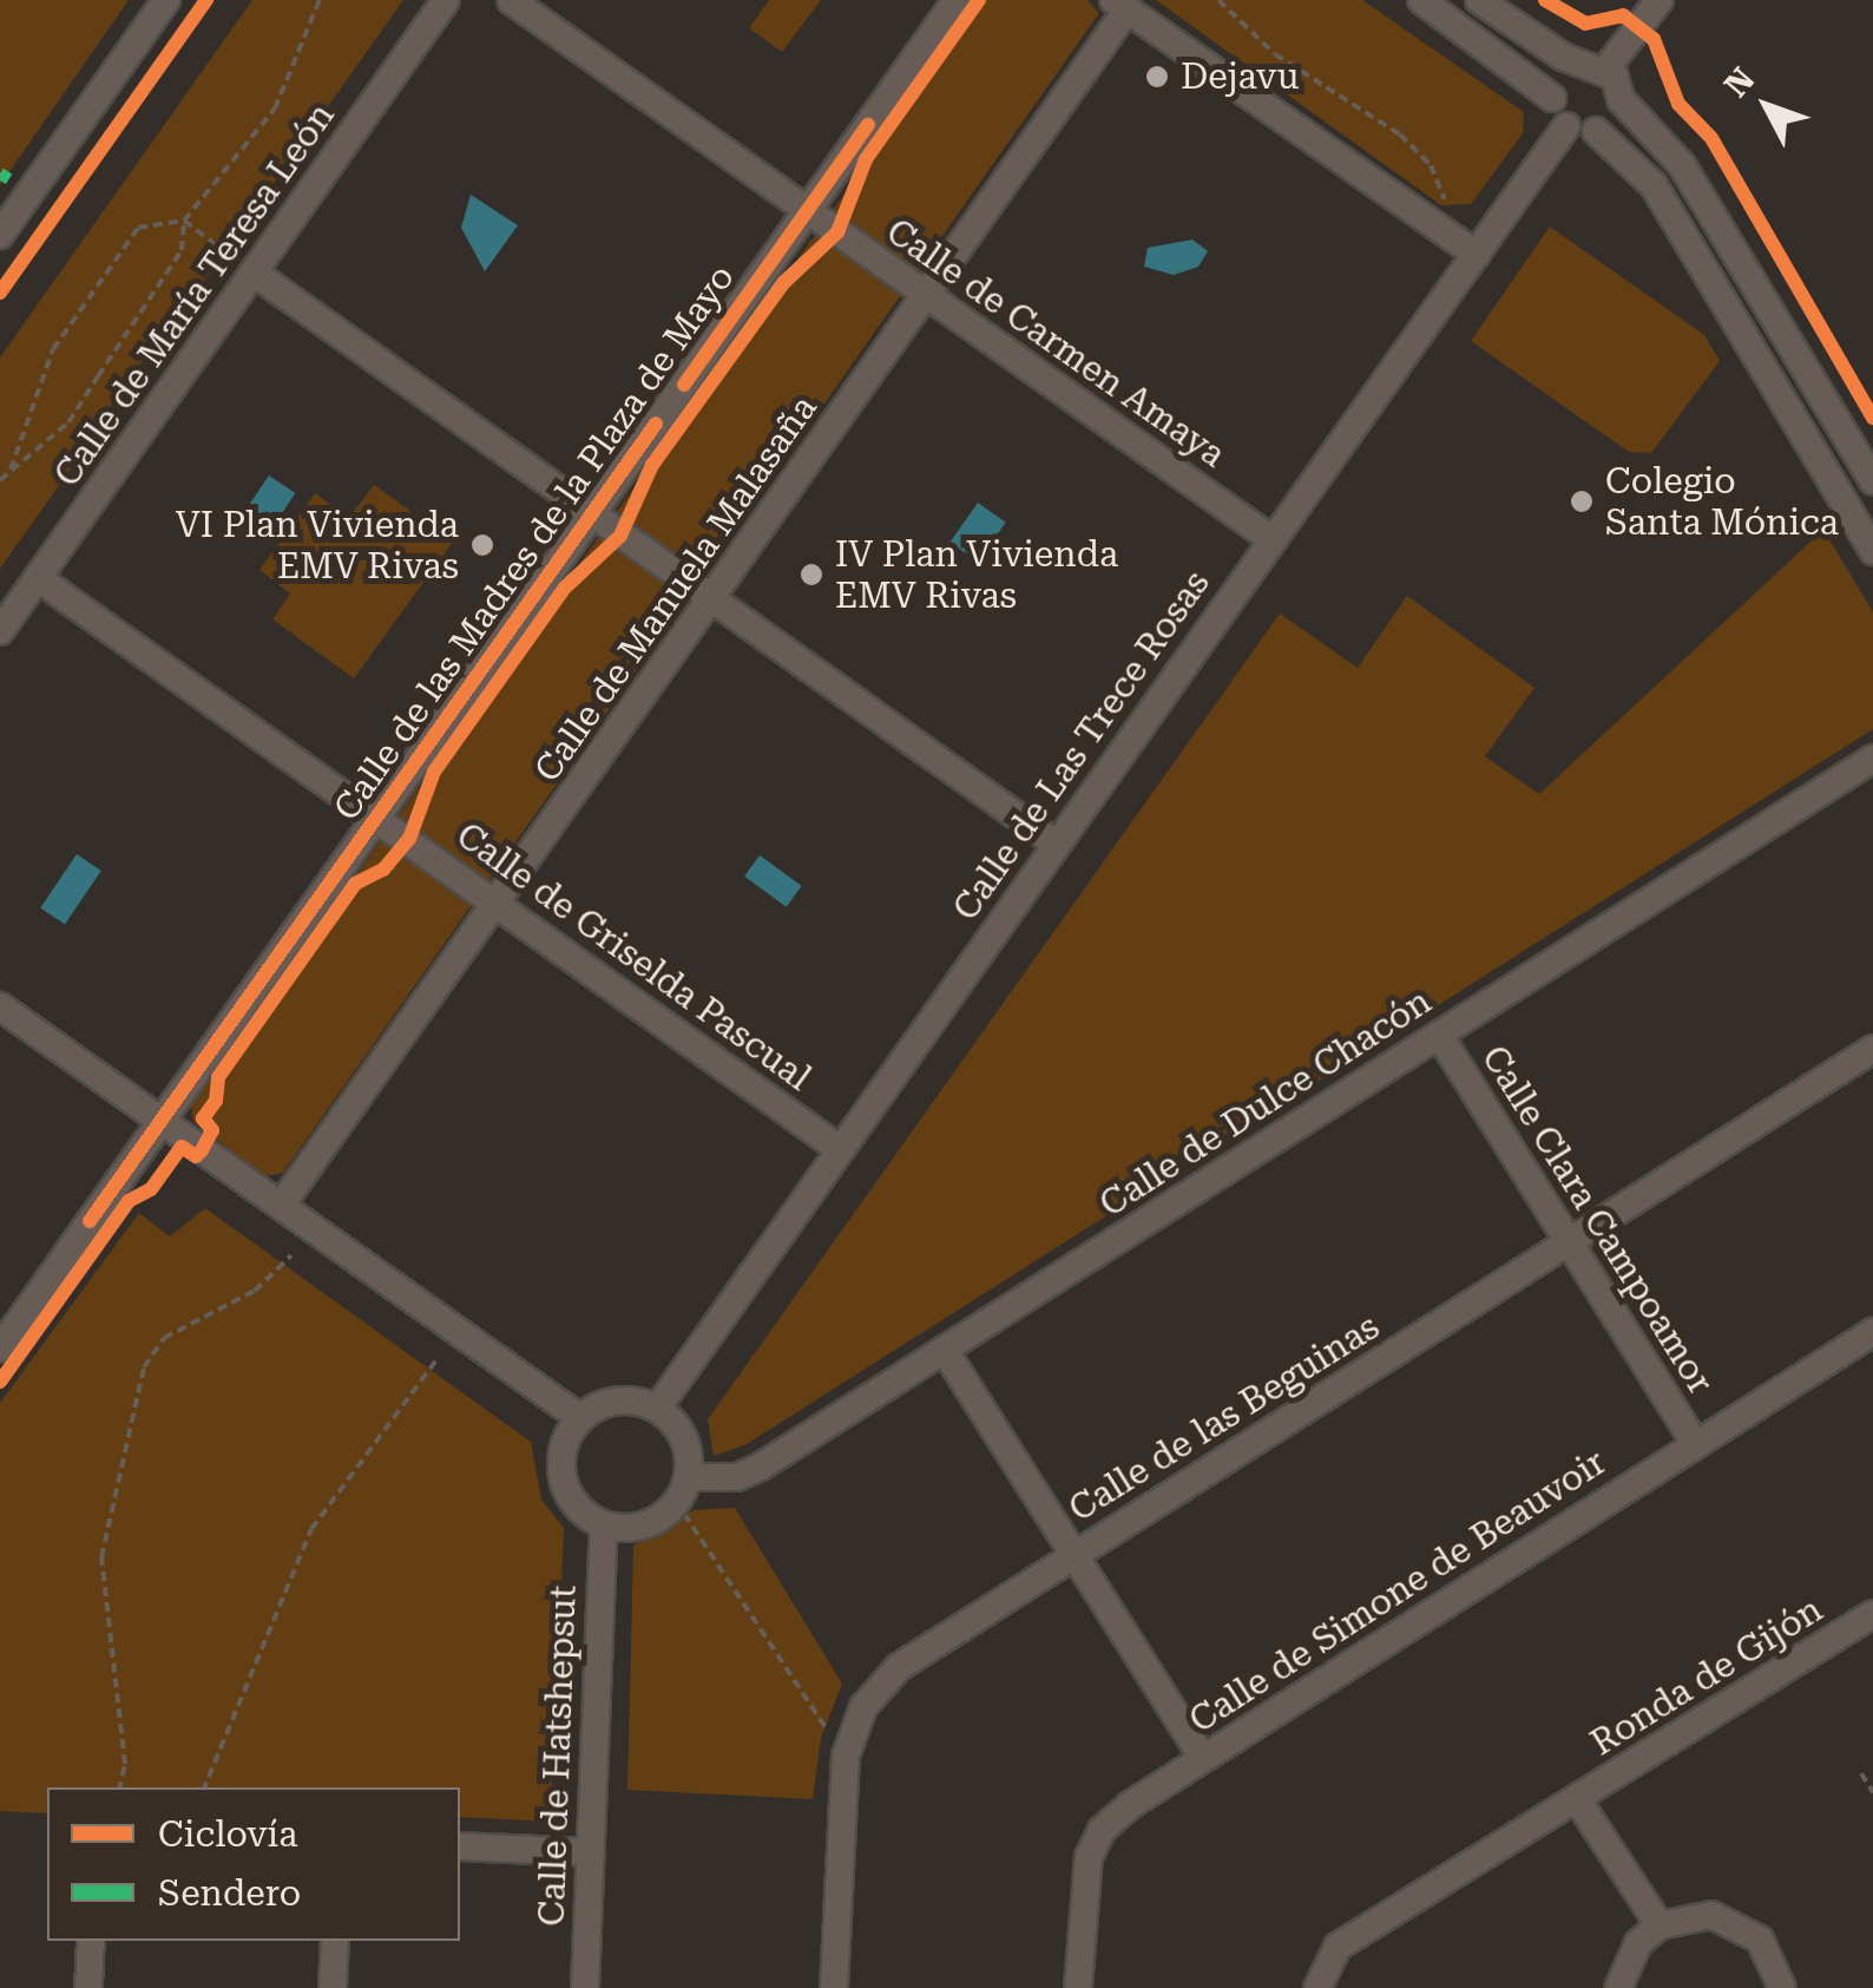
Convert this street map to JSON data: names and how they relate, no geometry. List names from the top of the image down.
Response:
{
  "streets": {
    "street": [
      "Calle de María Teresa León",
      "Calle de Carmen Amaya",
      "Calle de las Madres de la Plaza de Mayo",
      "Calle de Manuela Malasaña",
      "Calle de Las Trece Rosas",
      "Calle de Griselda Pascual",
      "Calle de Dulce Chacón",
      "Calle Clara Campoamor",
      "Calle de las Beguinas",
      "Calle de Simone de Beauvoir",
      "Ronda de Gijón",
      "Calle de Hatshepsut"
    ]
  },
  "crossings": [
    ["Calle de María Teresa León", "Calle de Griselda Pascual"],
    ["Calle de Carmen Amaya", "Calle de las Madres de la Plaza de Mayo"],
    ["Calle de Carmen Amaya", "Calle de Manuela Malasaña"],
    ["Calle de Carmen Amaya", "Calle de Las Trece Rosas"],
    ["Calle de las Madres de la Plaza de Mayo", "Calle de Griselda Pascual"],
    ["Calle de Manuela Malasaña", "Calle de Griselda Pascual"],
    ["Calle de Las Trece Rosas", "Calle de Griselda Pascual"],
    ["Calle de Las Trece Rosas", "Calle de Dulce Chacón"],
    ["Calle de Las Trece Rosas", "Calle de Hatshepsut"],
    ["Calle de Dulce Chacón", "Calle Clara Campoamor"],
    ["Calle de Dulce Chacón", "Calle de Hatshepsut"],
    ["Calle Clara Campoamor", "Calle de las Beguinas"],
    ["Calle Clara Campoamor", "Calle de Simone de Beauvoir"]
  ],
  "places": [
    "Dejavu",
    "Colegio Santa Mónica",
    "VI Plan Vivienda EMV Rivas",
    "IV Plan Vivienda EMV Rivas"
  ],
  "legend": ["Ciclovía", "Sendero"],
  "north": "top left"
}
